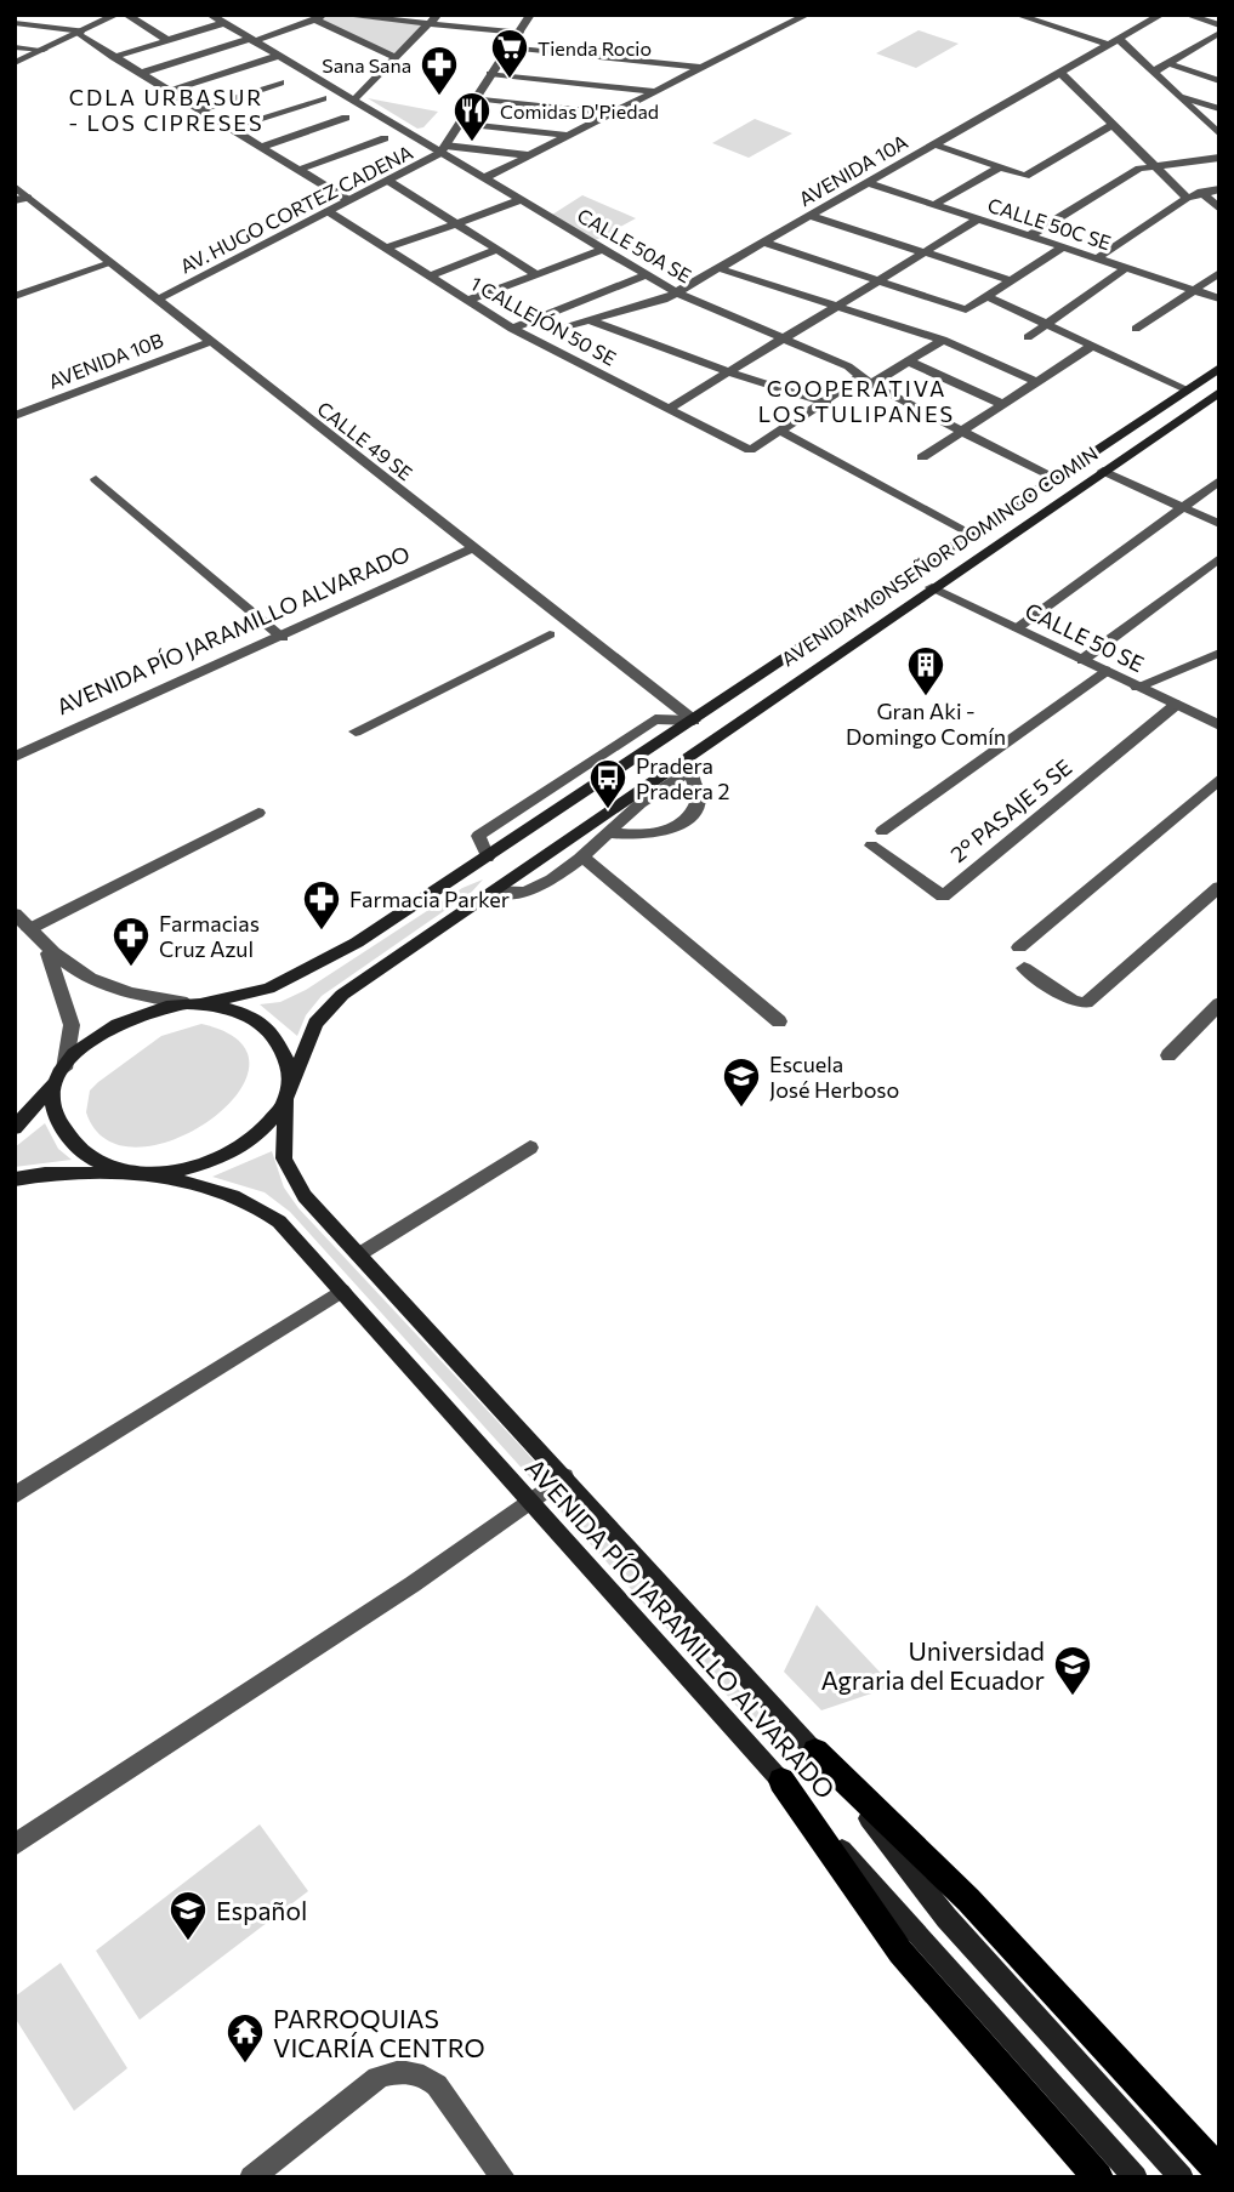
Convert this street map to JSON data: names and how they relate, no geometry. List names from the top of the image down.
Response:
{
  "streets": {
    "main road": ["AVENIDA MONSEÑOR DOMINGO COMIN", "AVENIDA PÍO JARAMILLO ALVARADO"],
    "street": [
      "AVENIDA 10A",
      "AV. HUGO CORTEZ CADENA",
      "CALLE 50C SE",
      "CALLE 50A SE",
      "1 CALLEJÓN 50 SE",
      "AVENIDA 10B",
      "CALLE 49 SE",
      "CALLE 50 SE",
      "2° PASAJE 5 SE"
    ]
  },
  "crossings": [
    ["AVENIDA 10A", "CALLE 50C SE"],
    ["AVENIDA 10A", "CALLE 50A SE"],
    ["AV. HUGO CORTEZ CADENA", "CALLE 50A SE"],
    ["AV. HUGO CORTEZ CADENA", "1 CALLEJÓN 50 SE"],
    ["AV. HUGO CORTEZ CADENA", "CALLE 49 SE"],
    ["CALLE 50A SE", "AVENIDA MONSEÑOR DOMINGO COMIN"],
    ["AVENIDA 10B", "CALLE 49 SE"],
    ["CALLE 49 SE", "AVENIDA MONSEÑOR DOMINGO COMIN"],
    ["CALLE 49 SE", "AVENIDA PÍO JARAMILLO ALVARADO"],
    ["AVENIDA MONSEÑOR DOMINGO COMIN", "AVENIDA PÍO JARAMILLO ALVARADO"],
    ["AVENIDA MONSEÑOR DOMINGO COMIN", "CALLE 50 SE"],
    ["CALLE 50 SE", "2° PASAJE 5 SE"]
  ],
  "districts": ["CDLA URBASUR - LOS CIPRESES", "COOPERATIVA LOS TULIPANES"],
  "places": {
    "supermarket": ["Tienda Rocio"],
    "pharmacy": ["Sana Sana", "Farmacia Parker", "Farmacias Cruz Azul"],
    "restaurant": ["Comidas D'Piedad"],
    "building": ["Gran Aki - Domingo Comín"],
    "bus stop": ["Pradera Pradera 2"],
    "school or university": ["Escuela José Herboso", "Universidad Agraria del Ecuador", "Español"],
    "temple": ["PARROQUIAS VICARÍA CENTRO"]
  }
}
